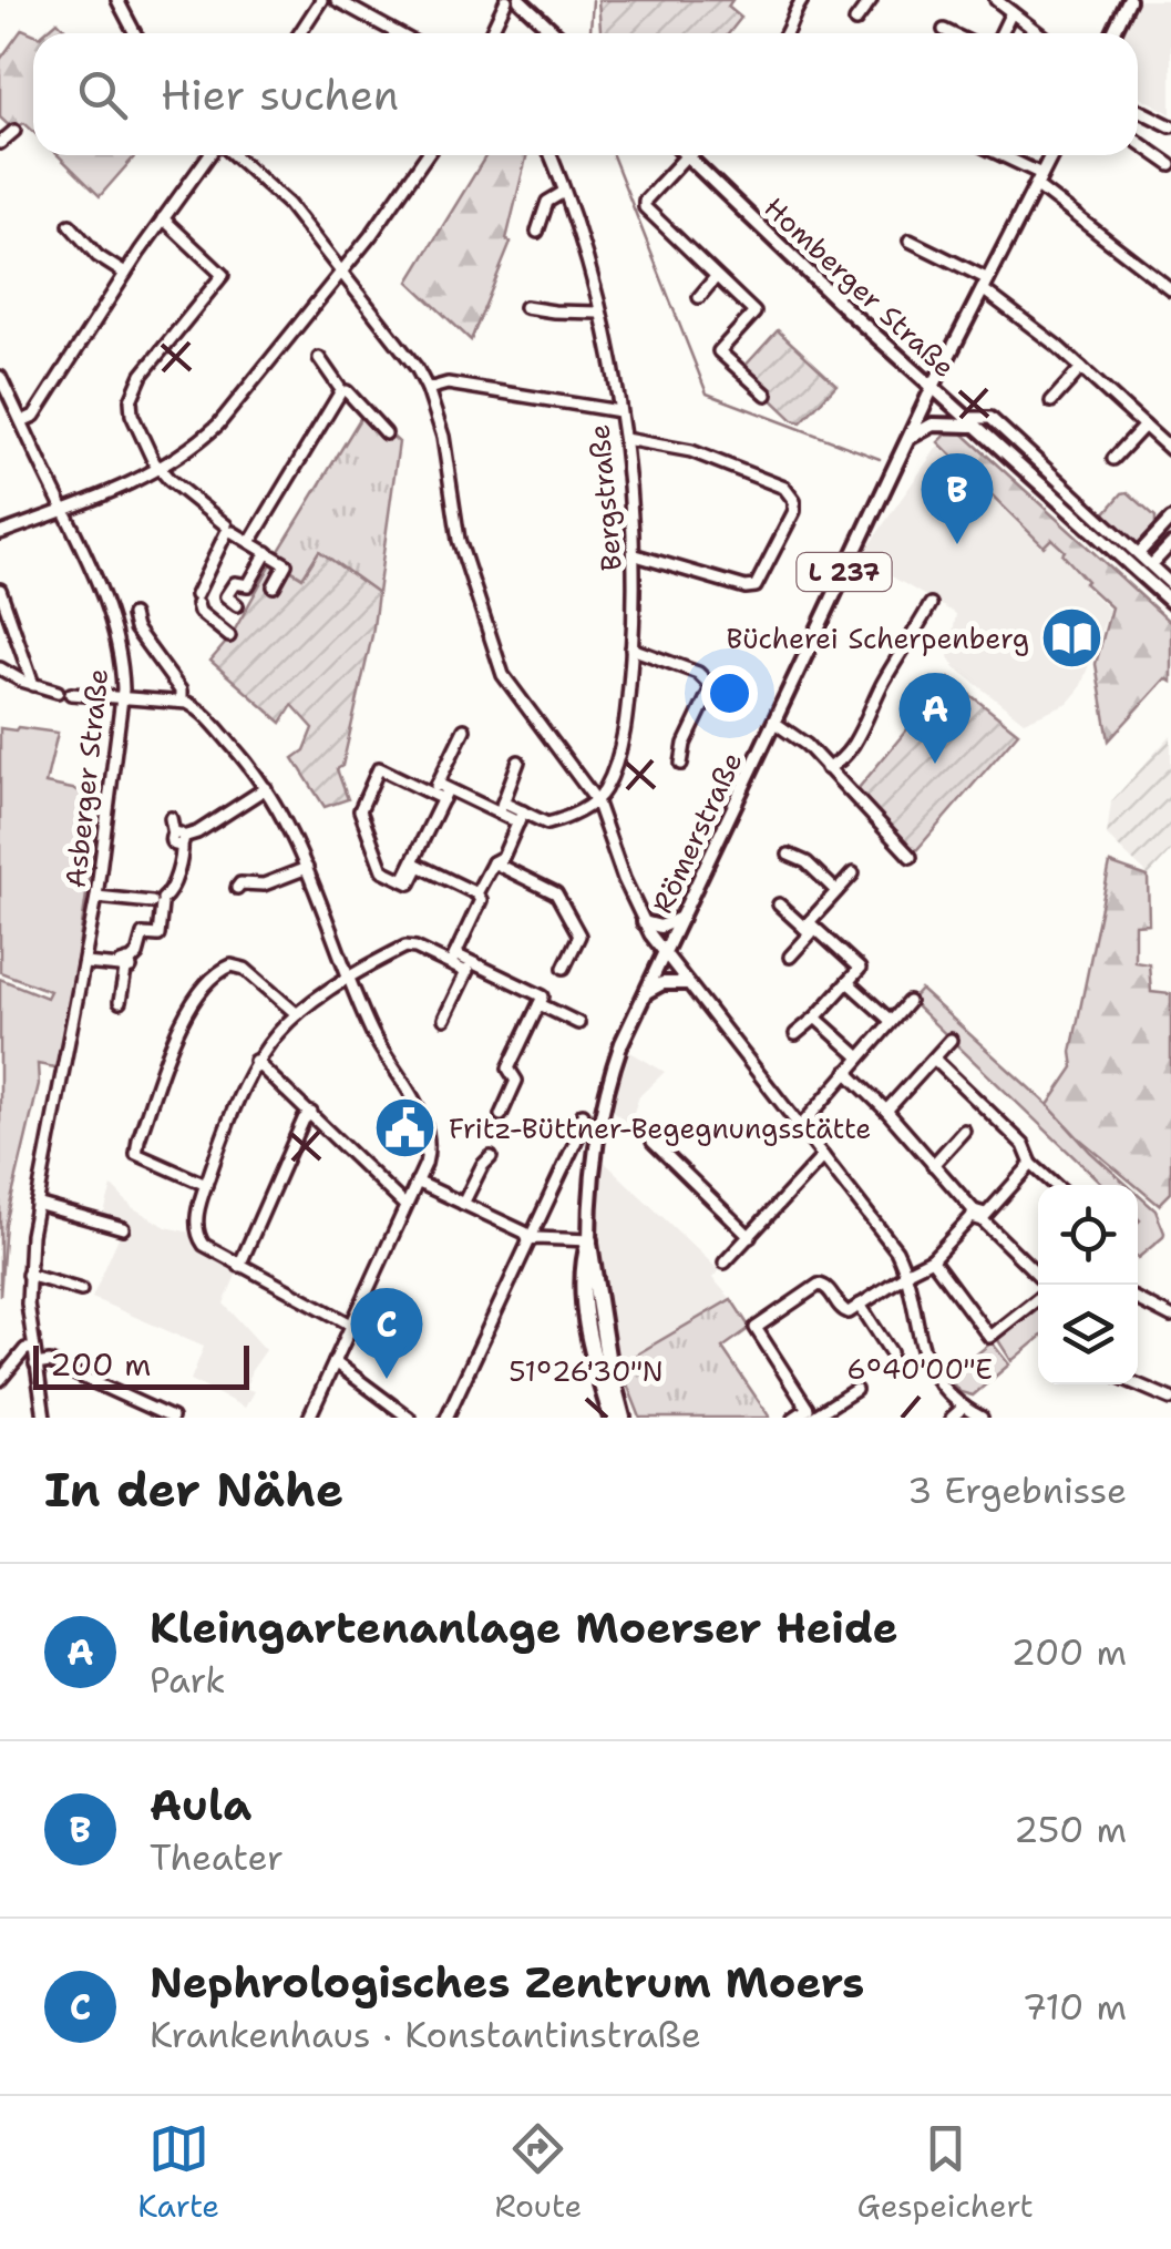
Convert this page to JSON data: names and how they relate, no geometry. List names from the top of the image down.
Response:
{
  "streets": {
    "highway": ["L 237"],
    "main road": ["Homberger Straße", "Römerstraße"],
    "street": ["Bergstraße", "Asberger Straße"]
  },
  "crossings": [
    ["Homberger Straße", "Römerstraße"],
    ["L 237", "Römerstraße"]
  ],
  "places": {
    "library": ["Bücherei Scherpenberg"],
    "public building": ["Fritz-Büttner-Begegnungsstätte"]
  },
  "scale_bar": "200 m",
  "page": {
    "search": "Hier suchen",
    "pins": ["B", "A", "C"],
    "scale": "200 m",
    "heading": ["In der Nähe", "3 Ergebnisse"],
    "list": [
      {
        "mark": "A",
        "name": "Kleingartenanlage Moerser Heide",
        "note": "Park",
        "value": "200 m"
      },
      {
        "mark": "B",
        "name": "Aula",
        "note": "Theater",
        "value": "250 m"
      },
      {
        "mark": "C",
        "name": "Nephrologisches Zentrum Moers",
        "note": "Krankenhaus · Konstantinstraße",
        "value": "710 m"
      }
    ],
    "nav": ["Karte", "Route", "Gespeichert"]
  },
  "coordinates": ["6°40'00\"E", "51°26'30\"N"]
}
